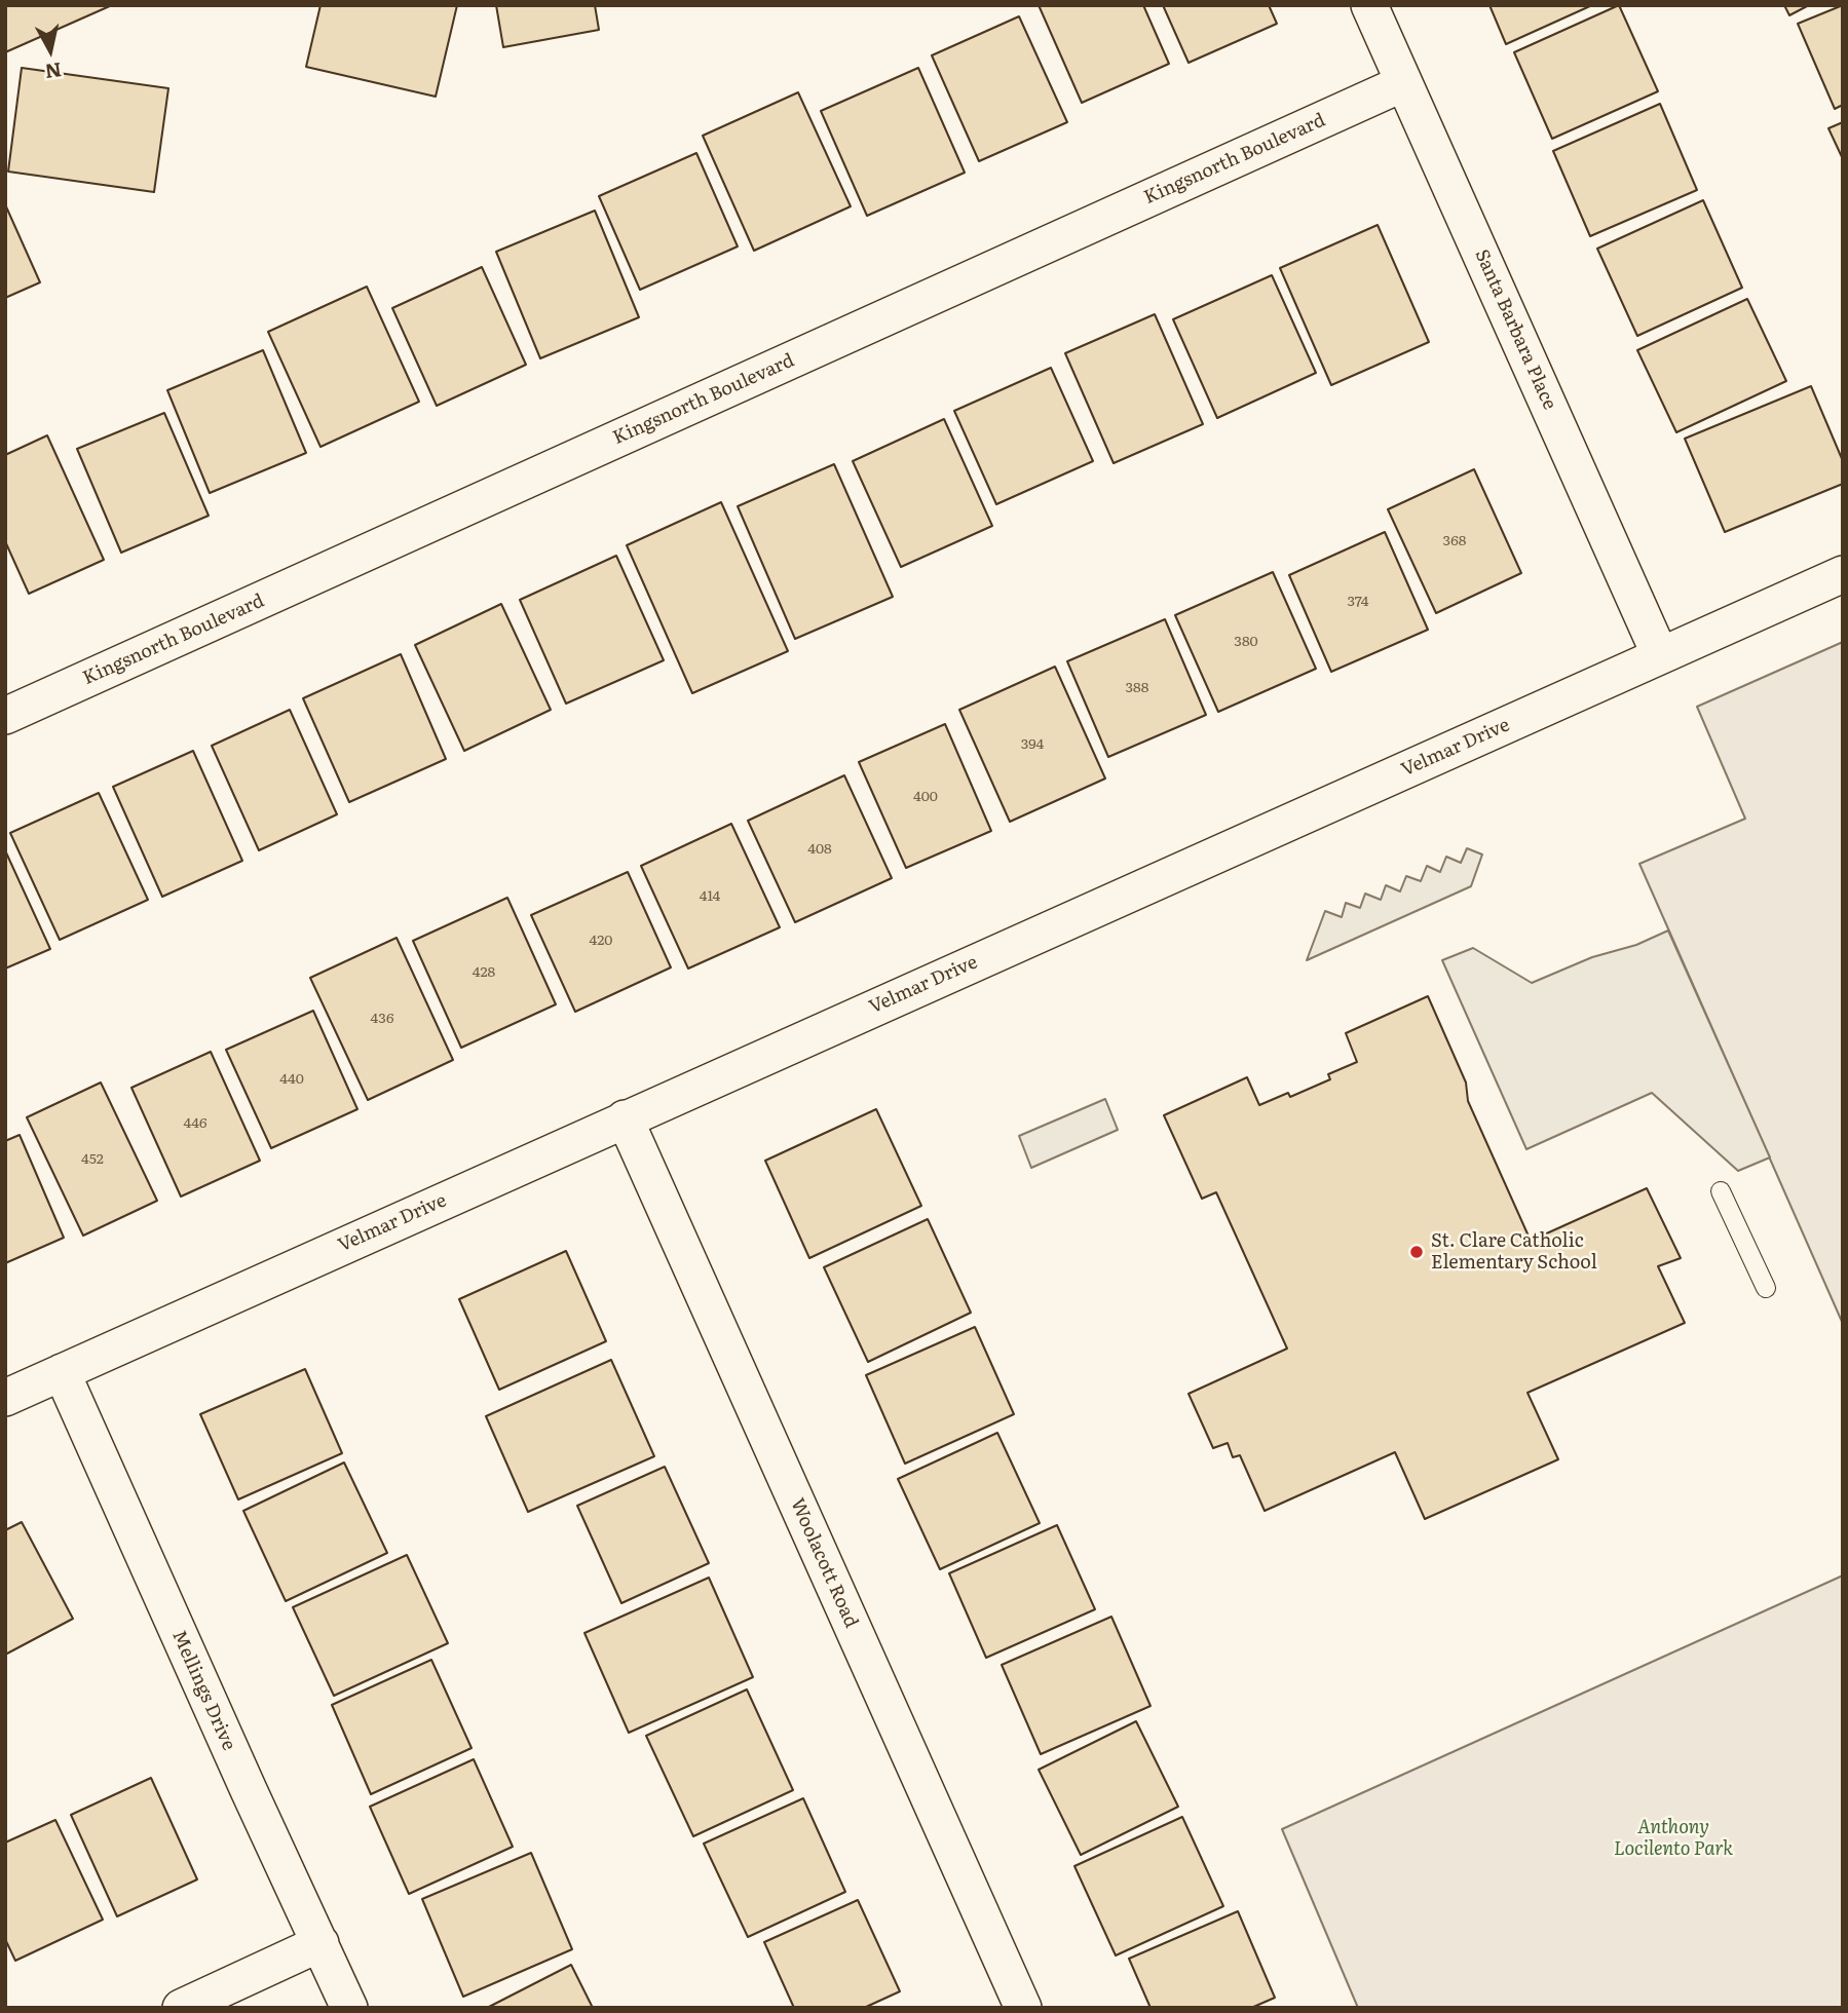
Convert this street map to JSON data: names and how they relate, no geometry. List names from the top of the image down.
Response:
{
  "streets": {
    "street": [
      "Kingsnorth Boulevard",
      "Santa Barbara Place",
      "Velmar Drive",
      "Woolacott Road",
      "Mellings Drive"
    ]
  },
  "crossings": [
    ["Kingsnorth Boulevard", "Santa Barbara Place"],
    ["Santa Barbara Place", "Velmar Drive"],
    ["Velmar Drive", "Woolacott Road"],
    ["Velmar Drive", "Mellings Drive"]
  ],
  "parks": ["Anthony Locilento Park"],
  "places": ["St. Clare Catholic Elementary School"],
  "house_numbers": [
    "368",
    "374",
    "380",
    "388",
    "394",
    "400",
    "408",
    "414",
    "420",
    "428",
    "436",
    "440",
    "446",
    "452"
  ],
  "north": "bottom"
}
